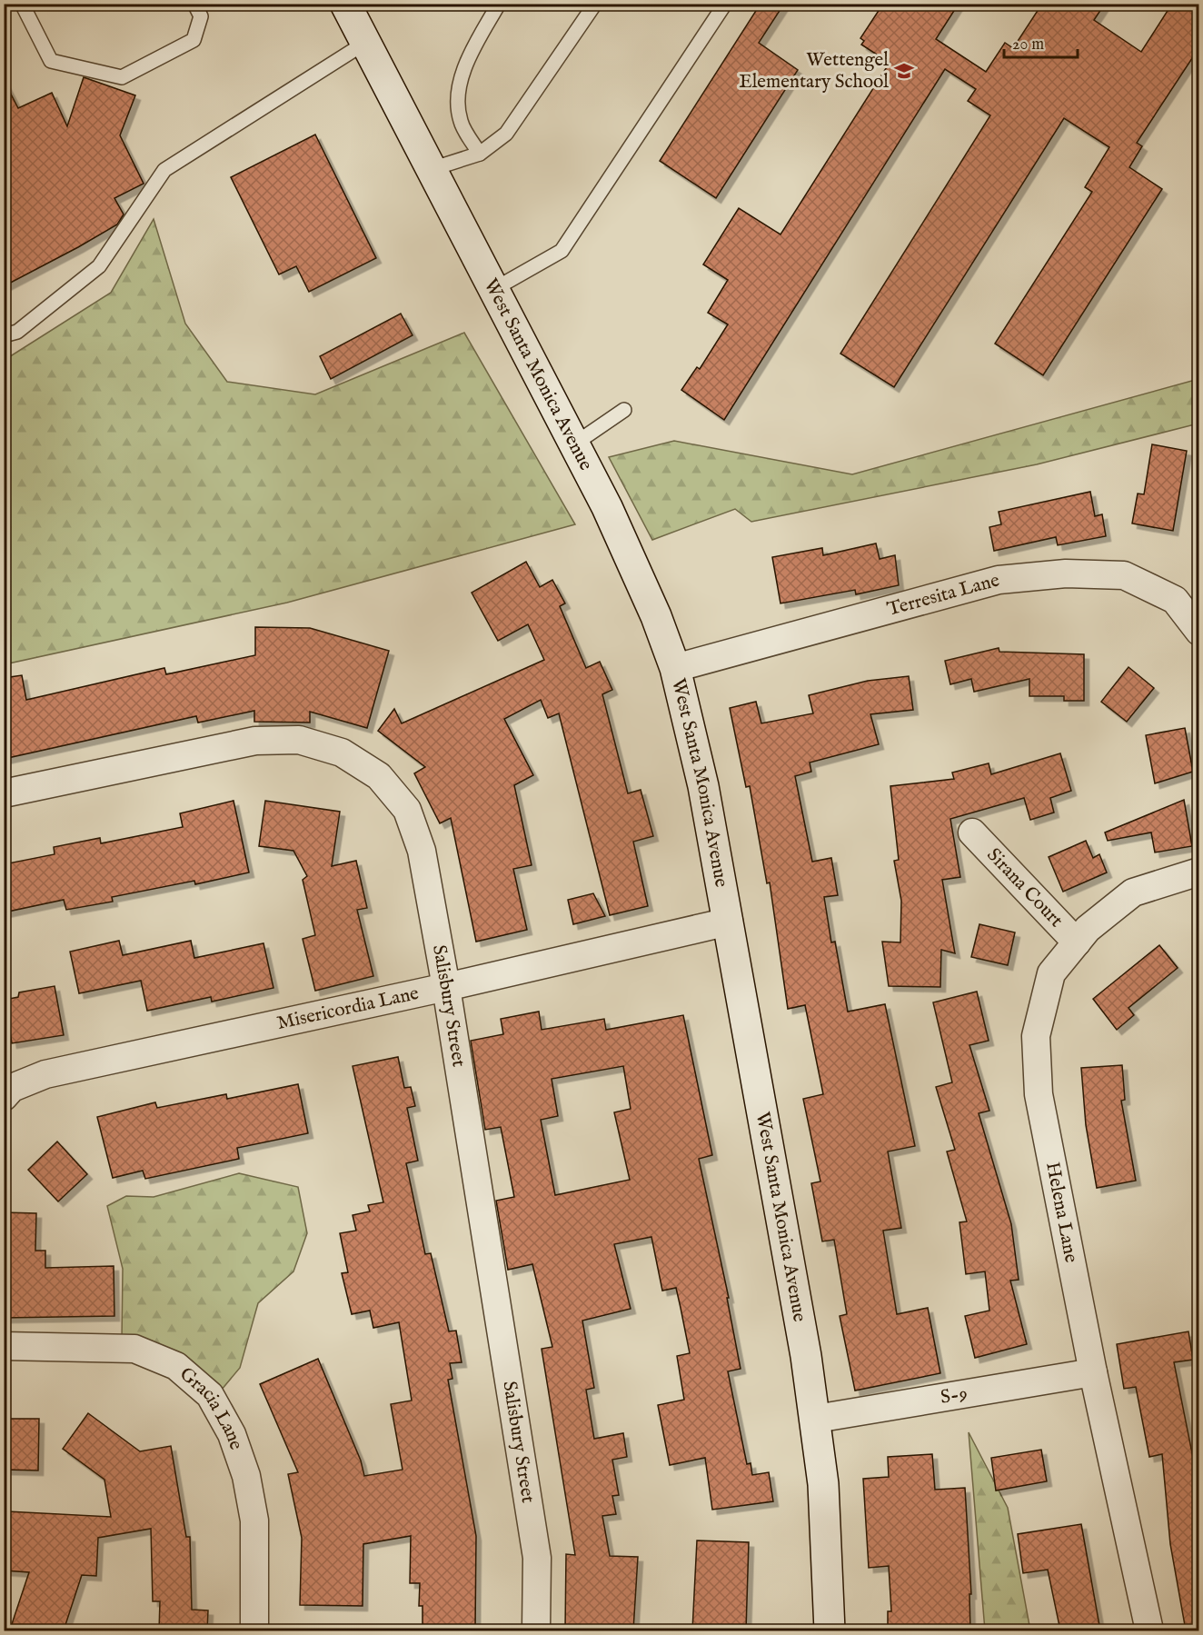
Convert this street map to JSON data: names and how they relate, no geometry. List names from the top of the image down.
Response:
{
  "streets": {
    "main road": ["West Santa Monica Avenue"],
    "street": [
      "Terresita Lane",
      "Sirana Court",
      "Salisbury Street",
      "Misericordia Lane",
      "Helena Lane",
      "S-9",
      "Gracia Lane"
    ]
  },
  "crossings": [
    ["West Santa Monica Avenue", "Terresita Lane"],
    ["West Santa Monica Avenue", "Misericordia Lane"],
    ["West Santa Monica Avenue", "S-9"],
    ["Sirana Court", "Helena Lane"],
    ["Salisbury Street", "Misericordia Lane"],
    ["Helena Lane", "S-9"]
  ],
  "places": {
    "school or university": ["Wettengel Elementary School"]
  },
  "scale_bar": "20 m"
}
